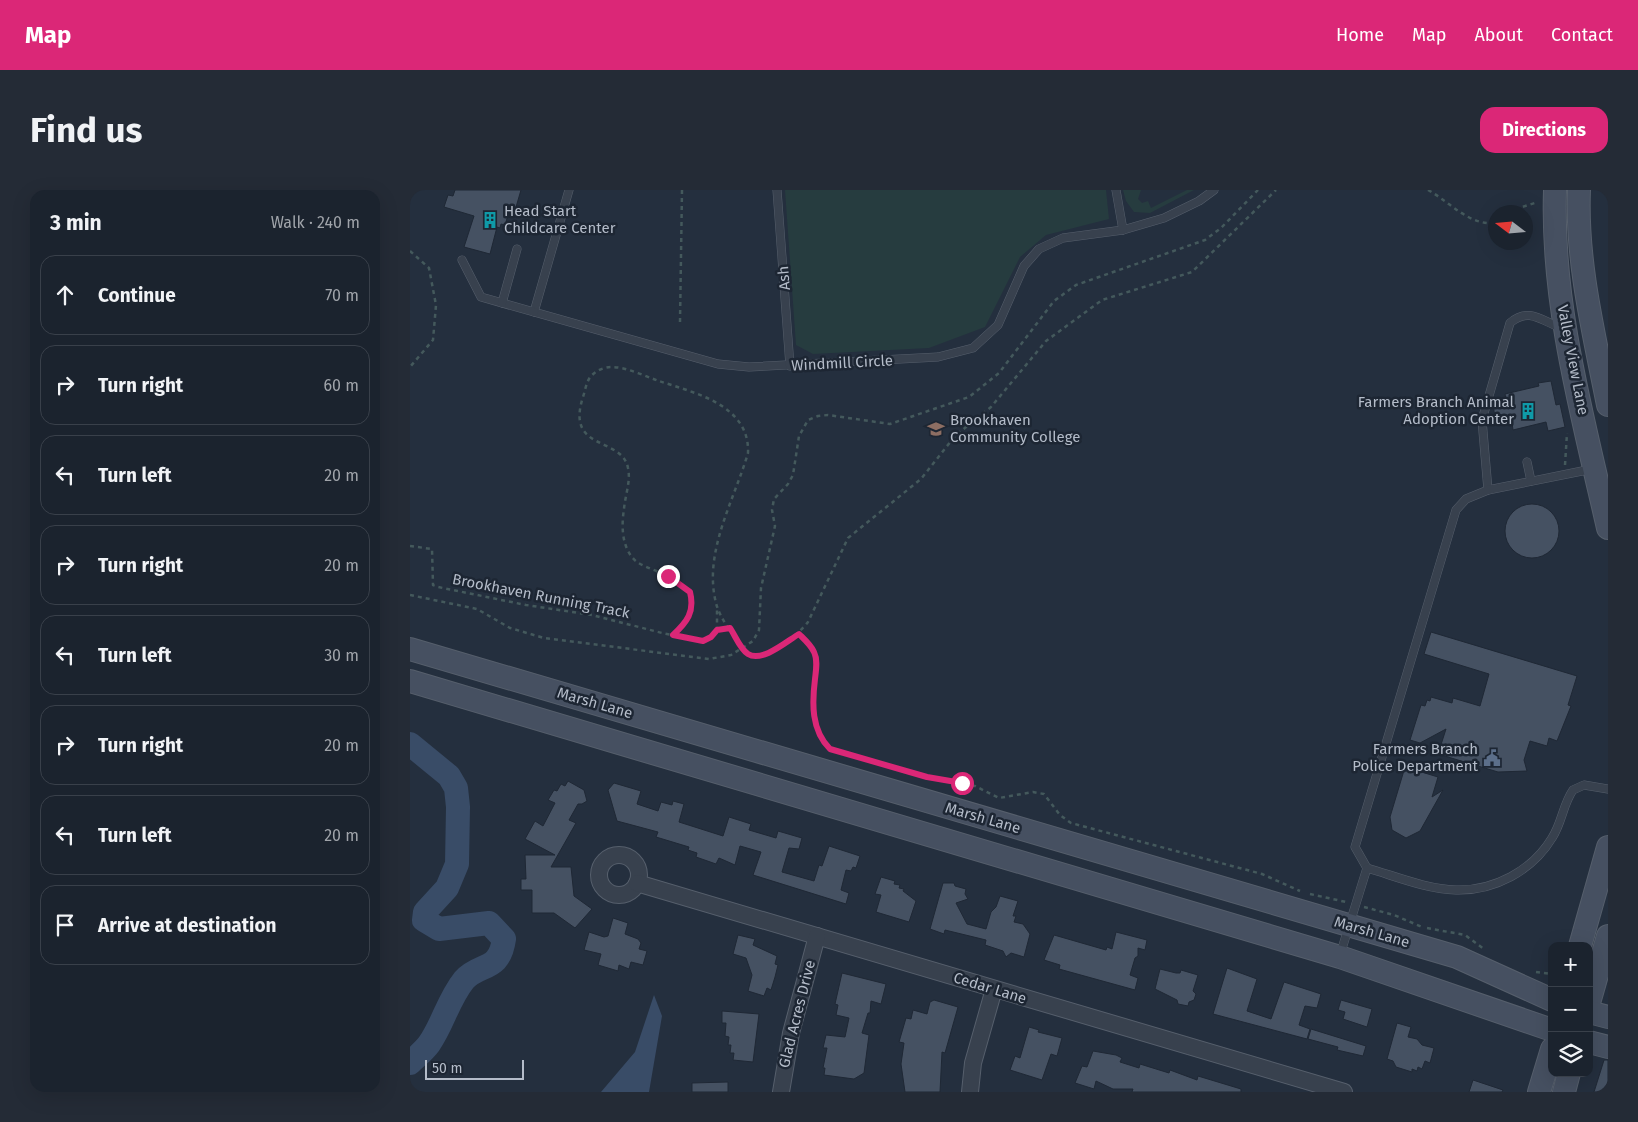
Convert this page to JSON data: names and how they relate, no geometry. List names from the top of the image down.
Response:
{
  "streets": {
    "main road": ["Valley View Lane", "Marsh Lane"],
    "street": ["Cedar Lane", "Glad Acres Drive"],
    "lane": ["Ash", "Windmill Circle"],
    "path": ["Brookhaven Running Track"]
  },
  "crossings": [
    ["Ash", "Windmill Circle"],
    ["Cedar Lane", "Glad Acres Drive"]
  ],
  "places": {
    "building": ["Head Start Childcare Center", "Farmers Branch Animal Adoption Center"],
    "school or university": ["Brookhaven Community College"],
    "public building": ["Farmers Branch Police Department"]
  },
  "scale_bar": "50 m",
  "north": "left",
  "page": {
    "header": "Map",
    "nav": [
      "Home",
      "Map",
      "About",
      "Contact"
    ],
    "buttons": "Directions",
    "title": "Find us",
    "heading": ["3 min", "Walk · 240 m"],
    "list": [
      ["Continue", "70 m"],
      ["Turn right", "60 m"],
      ["Turn left", "20 m"],
      ["Turn right", "20 m"],
      ["Turn left", "30 m"],
      ["Turn right", "20 m"],
      ["Turn left", "20 m"],
      "Arrive at destination"
    ],
    "map_buttons": ["+", "−"],
    "scale": "50 m"
  }
}
